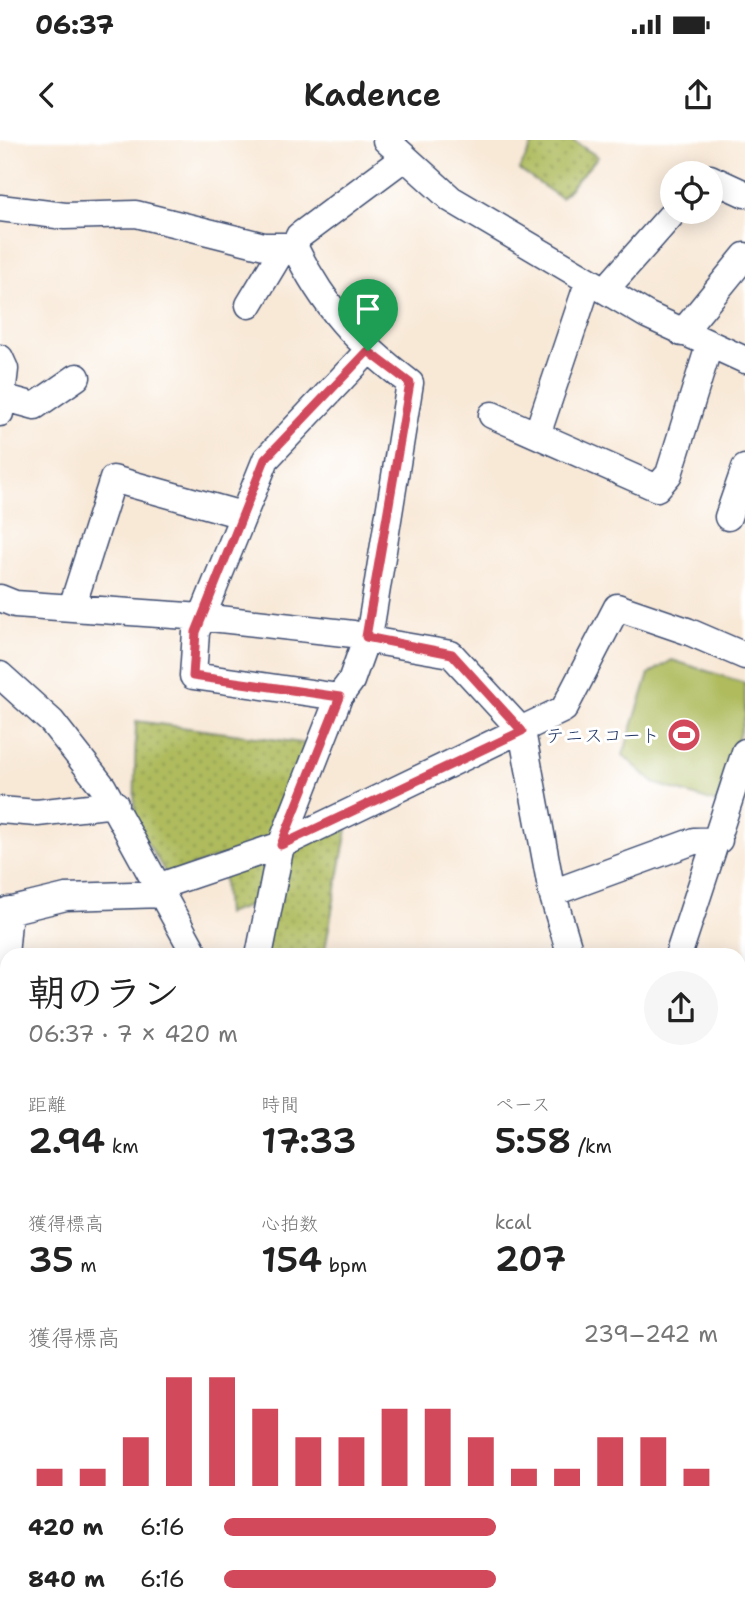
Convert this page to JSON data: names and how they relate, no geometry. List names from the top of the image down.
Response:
{
  "places": {
    "sports": ["テニスコート"]
  },
  "page": {
    "status": "06:37",
    "header": "Kadence",
    "heading": ["朝のラン", "06:37 · 7 × 420 m"],
    "stats": [
      ["距離", "2.94 km"],
      ["時間", "17:33"],
      ["ペース", "5:58 /km"],
      ["獲得標高", "35 m"],
      ["心拍数", "154 bpm"],
      ["kcal", "207"]
    ],
    "chart": ["獲得標高", "239–242 m"],
    "list": [
      {
        "name": "420 m",
        "note": "6:16"
      },
      {
        "name": "840 m",
        "note": "6:16"
      }
    ]
  }
}
